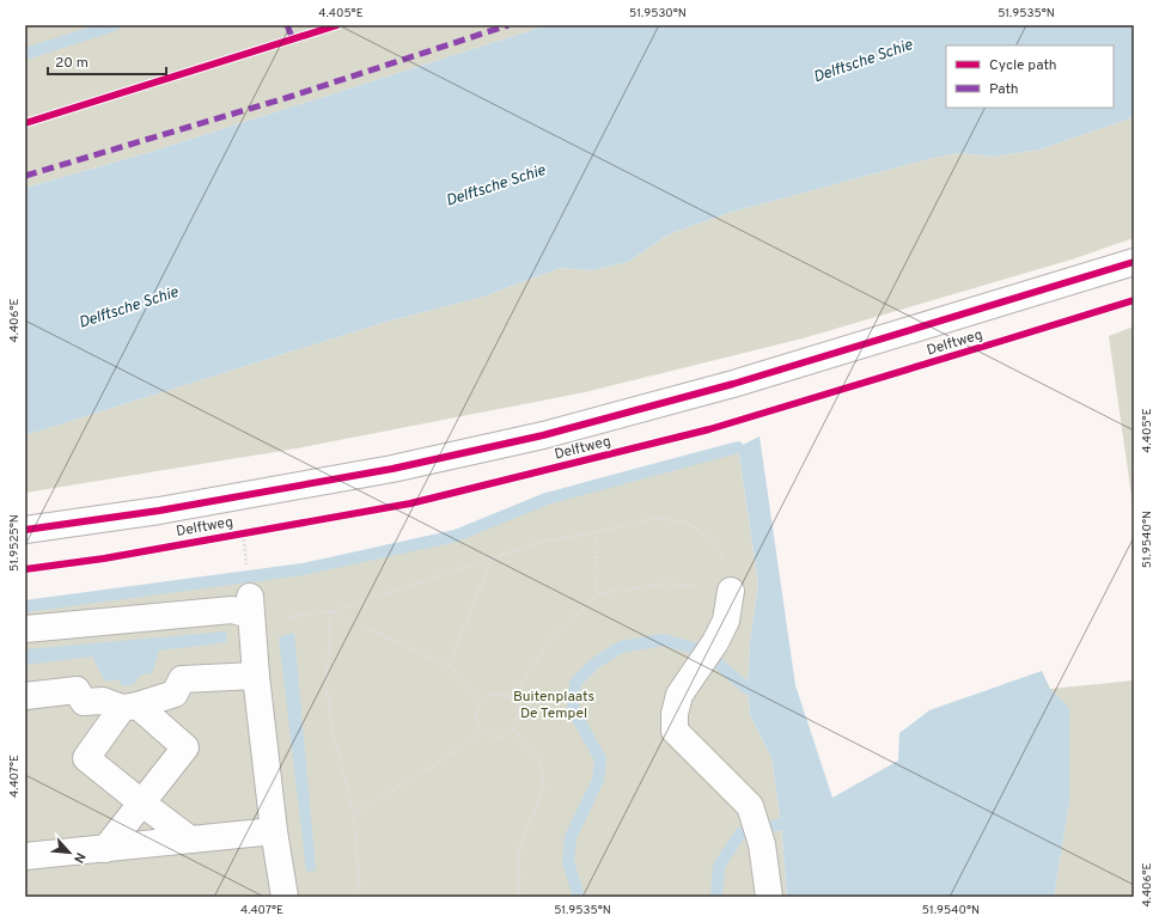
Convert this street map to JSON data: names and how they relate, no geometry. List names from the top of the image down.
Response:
{
  "streets": {
    "street": ["Delftweg"]
  },
  "water": ["Delftsche Schie"],
  "parks": ["Buitenplaats De Tempel"],
  "legend": ["Cycle path", "Path"],
  "scale_bar": "20 m",
  "north": "bottom right",
  "coordinates": [
    "4.405°E",
    "51.9530°N",
    "51.9535°N",
    "4.406°E",
    "51.9540°N",
    "51.9525°N",
    "4.407°E"
  ]
}
